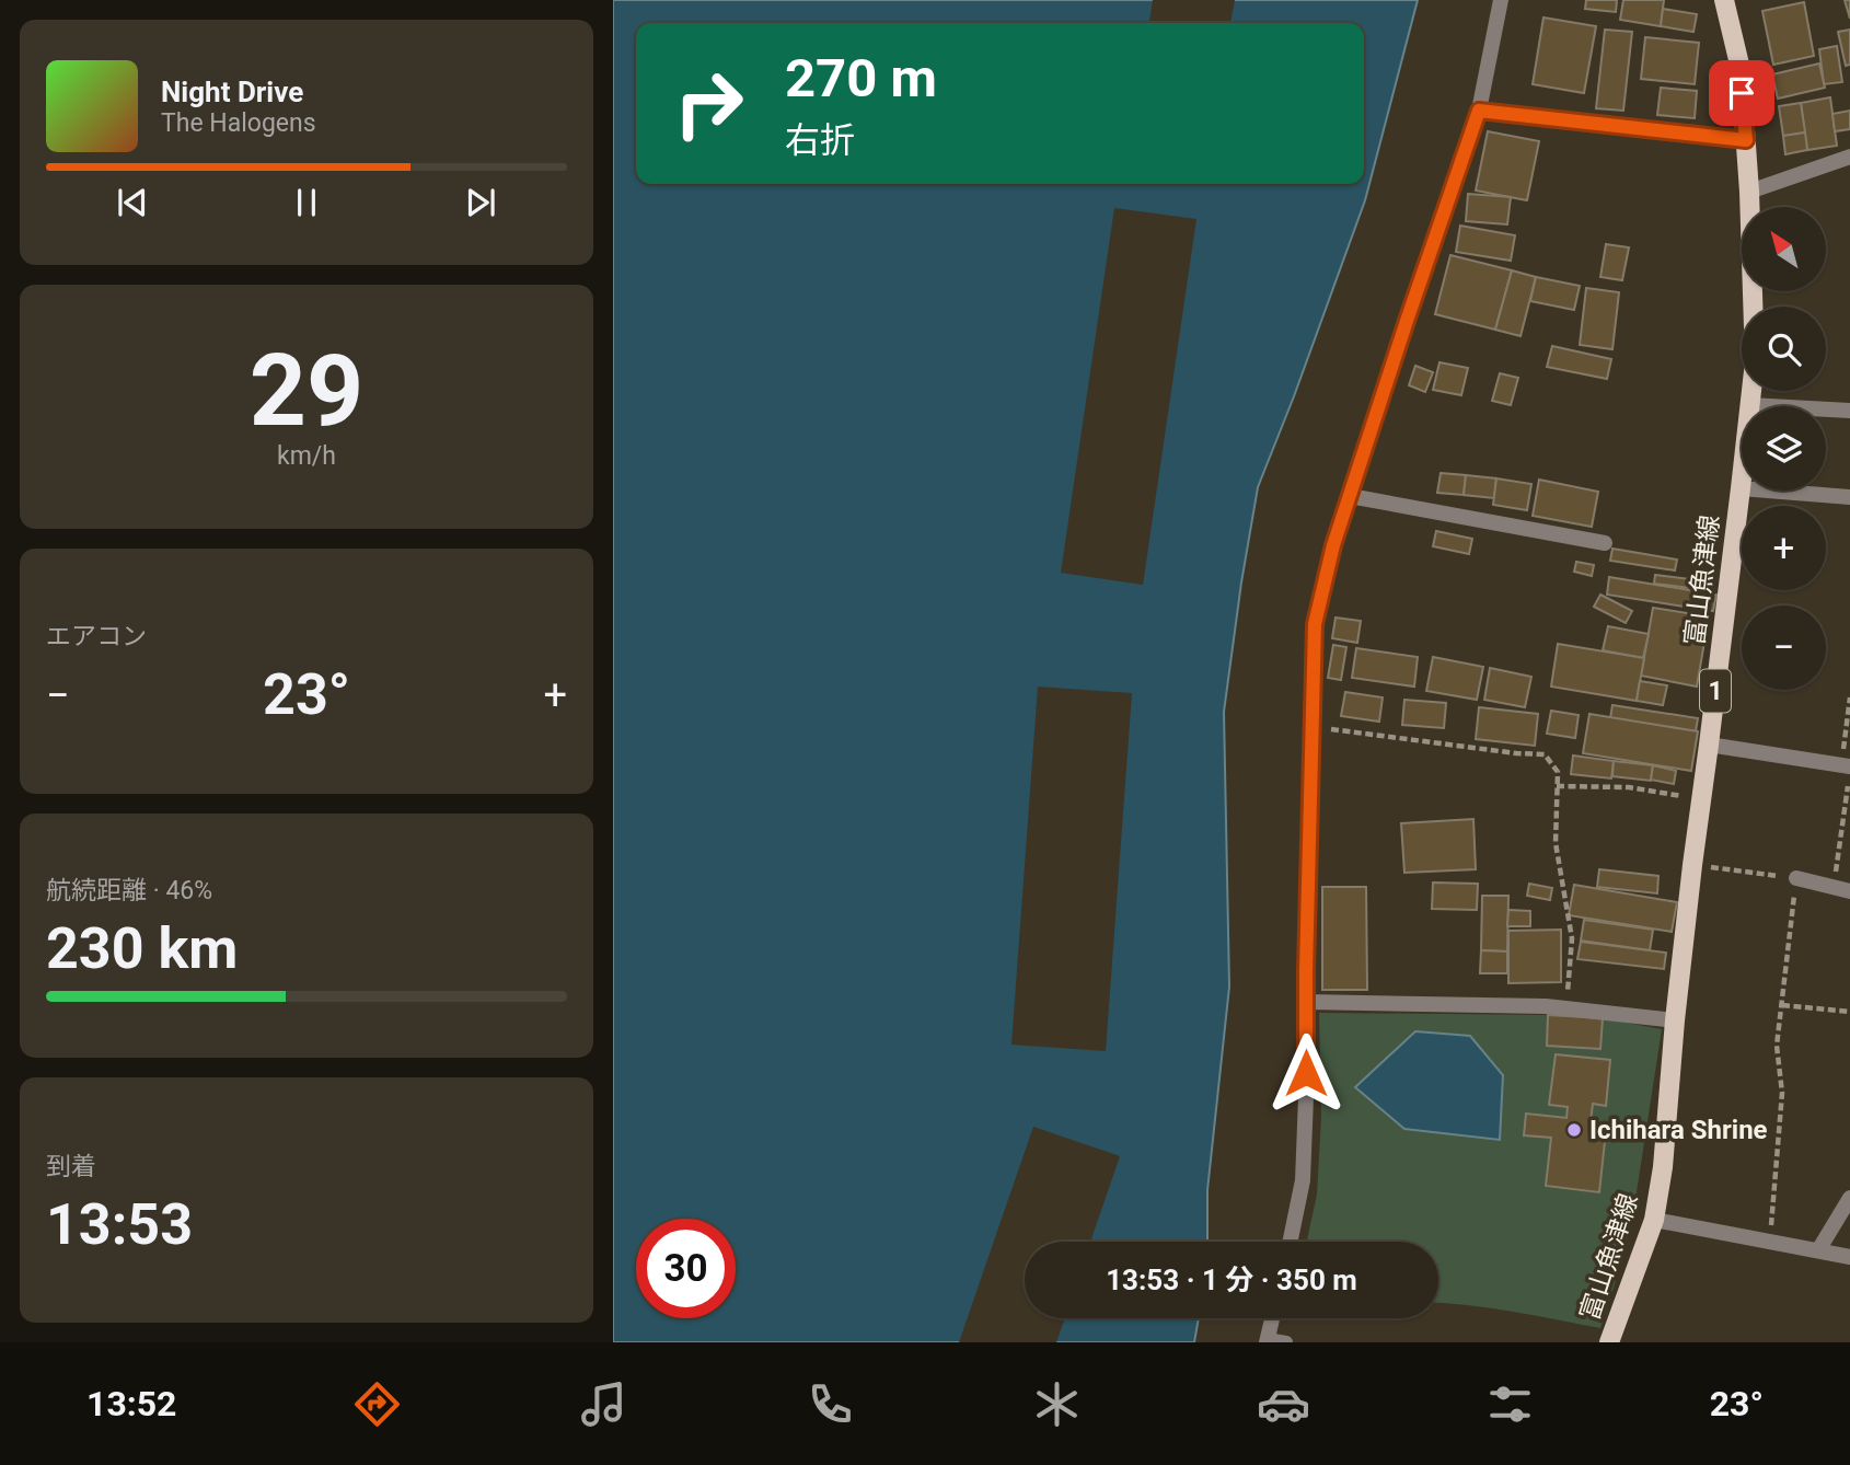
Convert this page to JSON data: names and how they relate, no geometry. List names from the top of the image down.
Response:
{
  "streets": {
    "main road": ["富山魚津線", "1"]
  },
  "places": ["Ichihara Shrine"],
  "north": "top left",
  "page": {
    "turn": ["270 m", "右折"],
    "song": ["Night Drive", "The Halogens"],
    "map_buttons": ["+", "−"],
    "tile": [
      ["29", "km/h"],
      "エアコン",
      ["航続距離 · 46%", "230 km"],
      ["到着", "13:53"]
    ],
    "heat": ["−", "23°", "+"],
    "limit": "30",
    "trip": "13:53 · 1 分 · 350 m",
    "tabs": ["13:52", "23°"]
  }
}
